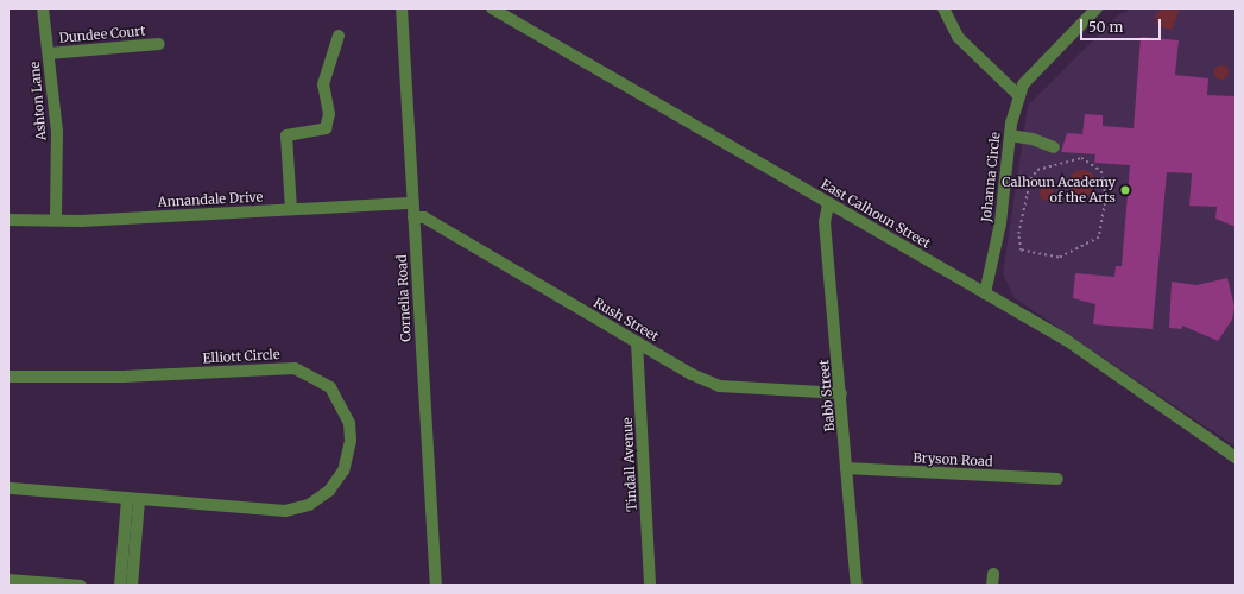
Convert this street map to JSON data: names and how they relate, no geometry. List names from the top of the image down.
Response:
{
  "streets": {
    "street": [
      "Dundee Court",
      "Ashton Lane",
      "Johanna Circle",
      "Annandale Drive",
      "East Calhoun Street",
      "Cornelia Road",
      "Rush Street",
      "Elliott Circle",
      "Babb Street",
      "Bryson Road",
      "Tindall Avenue"
    ]
  },
  "crossings": [
    ["Dundee Court", "Ashton Lane"],
    ["Ashton Lane", "Annandale Drive"],
    ["Johanna Circle", "East Calhoun Street"],
    ["Annandale Drive", "Cornelia Road"],
    ["East Calhoun Street", "Babb Street"],
    ["Cornelia Road", "Rush Street"],
    ["Rush Street", "Babb Street"],
    ["Rush Street", "Tindall Avenue"],
    ["Babb Street", "Bryson Road"]
  ],
  "places": ["Calhoun Academy of the Arts"],
  "scale_bar": "50 m"
}
